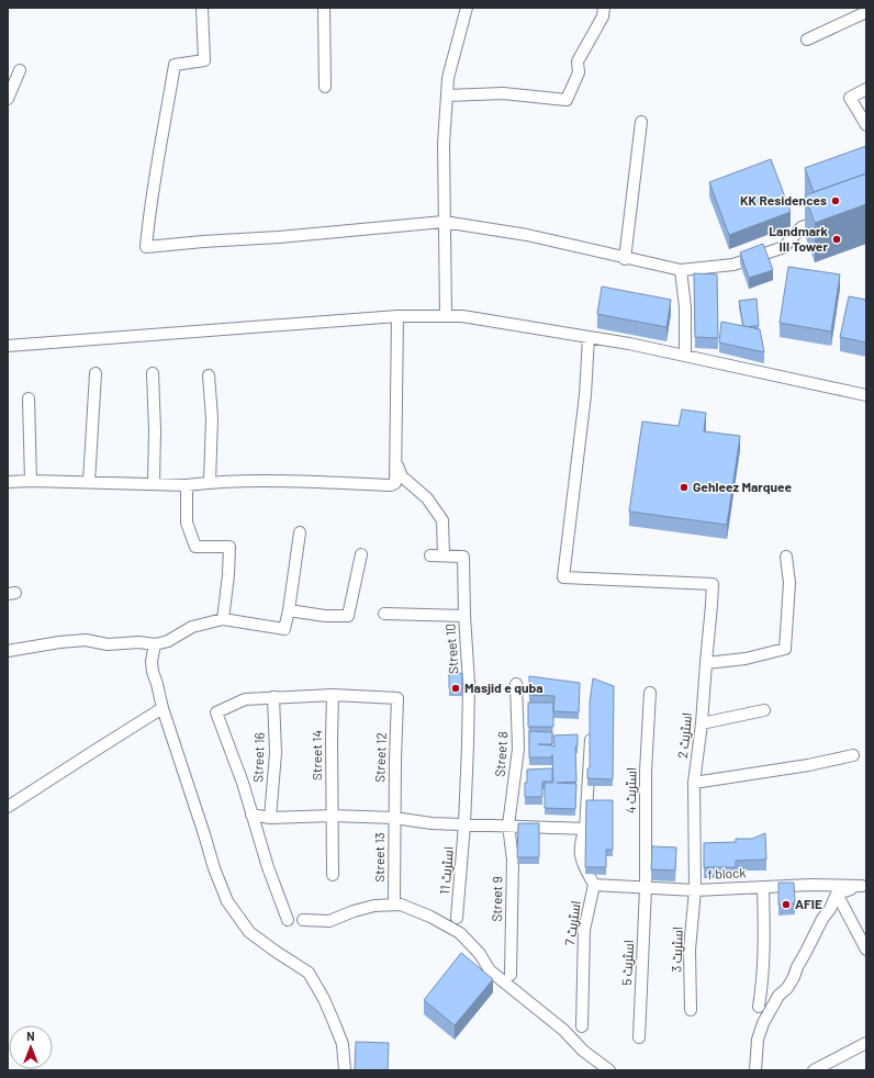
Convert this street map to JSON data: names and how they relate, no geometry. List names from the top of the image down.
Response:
{
  "streets": {
    "street": [
      "Street 10",
      "اسٹریٹ 2",
      "Street 8",
      "Street 14",
      "Street 16",
      "Street 12",
      "اسٹریٹ 4",
      "Street 13",
      "اسٹریٹ 11",
      "f block",
      "Street 9",
      "اسٹریٹ 7",
      "اسٹریٹ 3",
      "اسٹریٹ 5"
    ]
  },
  "crossings": [
    ["Street 10", "اسٹریٹ 11"],
    ["اسٹریٹ 2", "f block"],
    ["اسٹریٹ 2", "اسٹریٹ 3"],
    ["Street 8", "Street 9"],
    ["Street 14", "Street 12"],
    ["Street 12", "Street 13"],
    ["اسٹریٹ 4", "f block"],
    ["اسٹریٹ 4", "اسٹریٹ 5"],
    ["f block", "اسٹریٹ 7"],
    ["f block", "اسٹریٹ 3"],
    ["f block", "اسٹریٹ 5"]
  ],
  "places": [
    "KK Residences",
    "Landmark III Tower",
    "Gehleez Marquee",
    "Masjid e quba",
    "AFIE"
  ],
  "north": "top"
}
